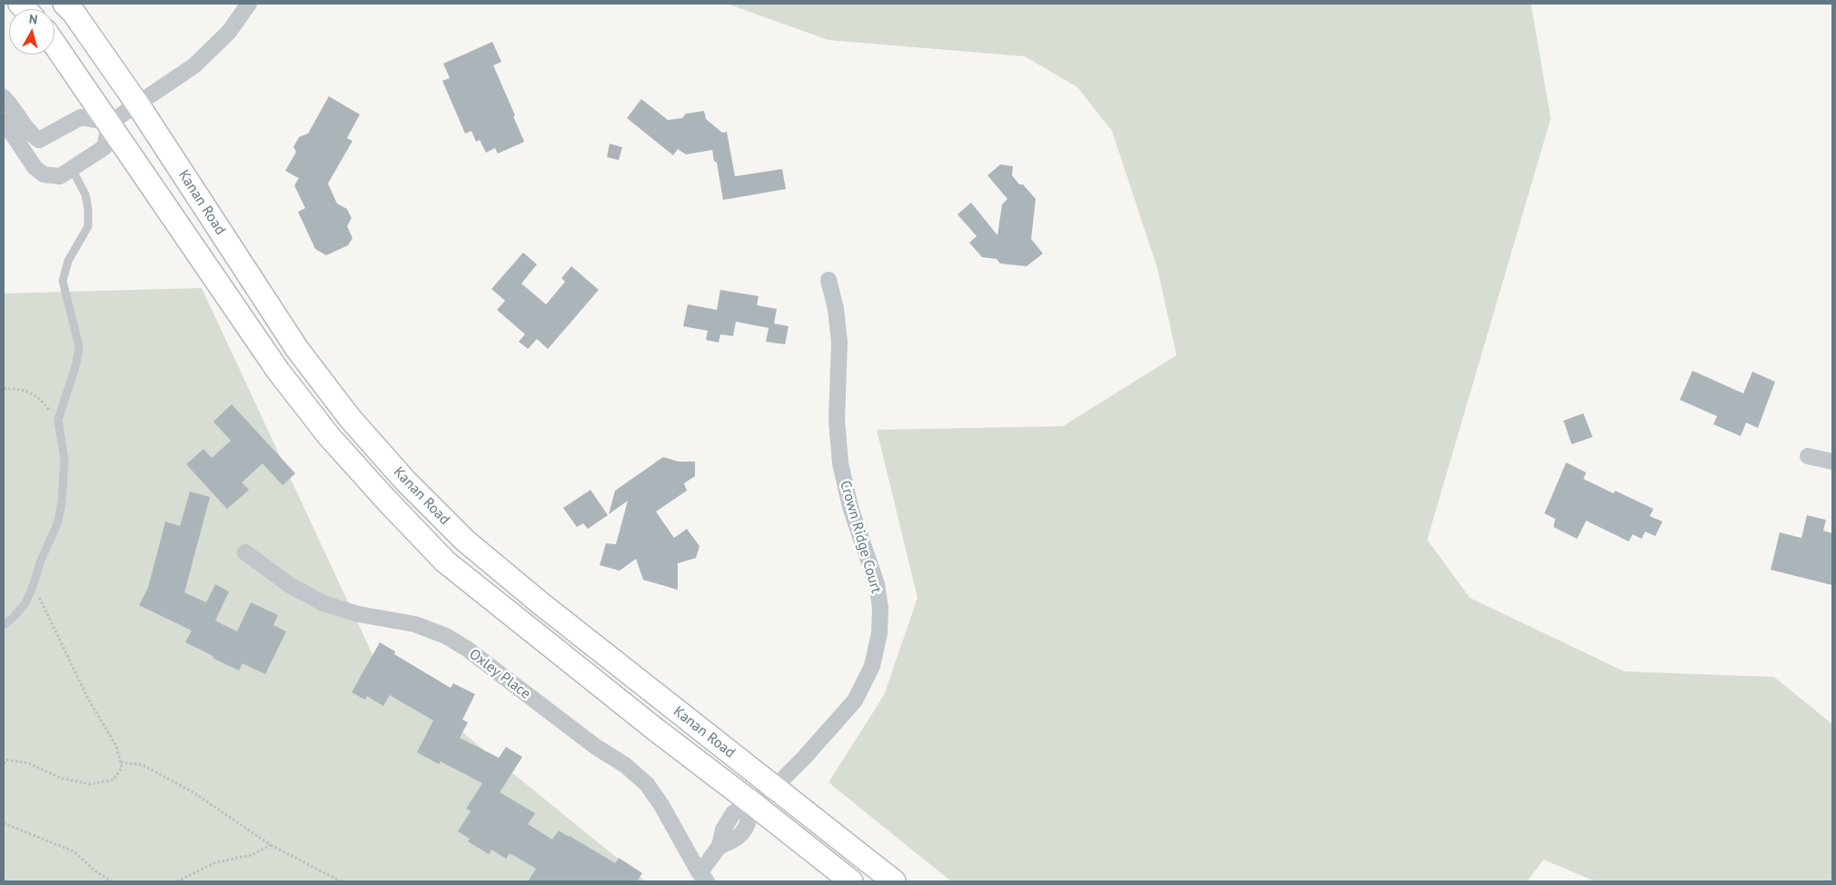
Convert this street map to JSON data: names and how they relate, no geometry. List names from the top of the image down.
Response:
{
  "streets": {
    "main road": ["Kanan Road"],
    "street": ["Crown Ridge Court", "Oxley Place"]
  },
  "crossings": [
    ["Kanan Road", "Crown Ridge Court"],
    ["Crown Ridge Court", "Oxley Place"]
  ],
  "north": "top"
}
